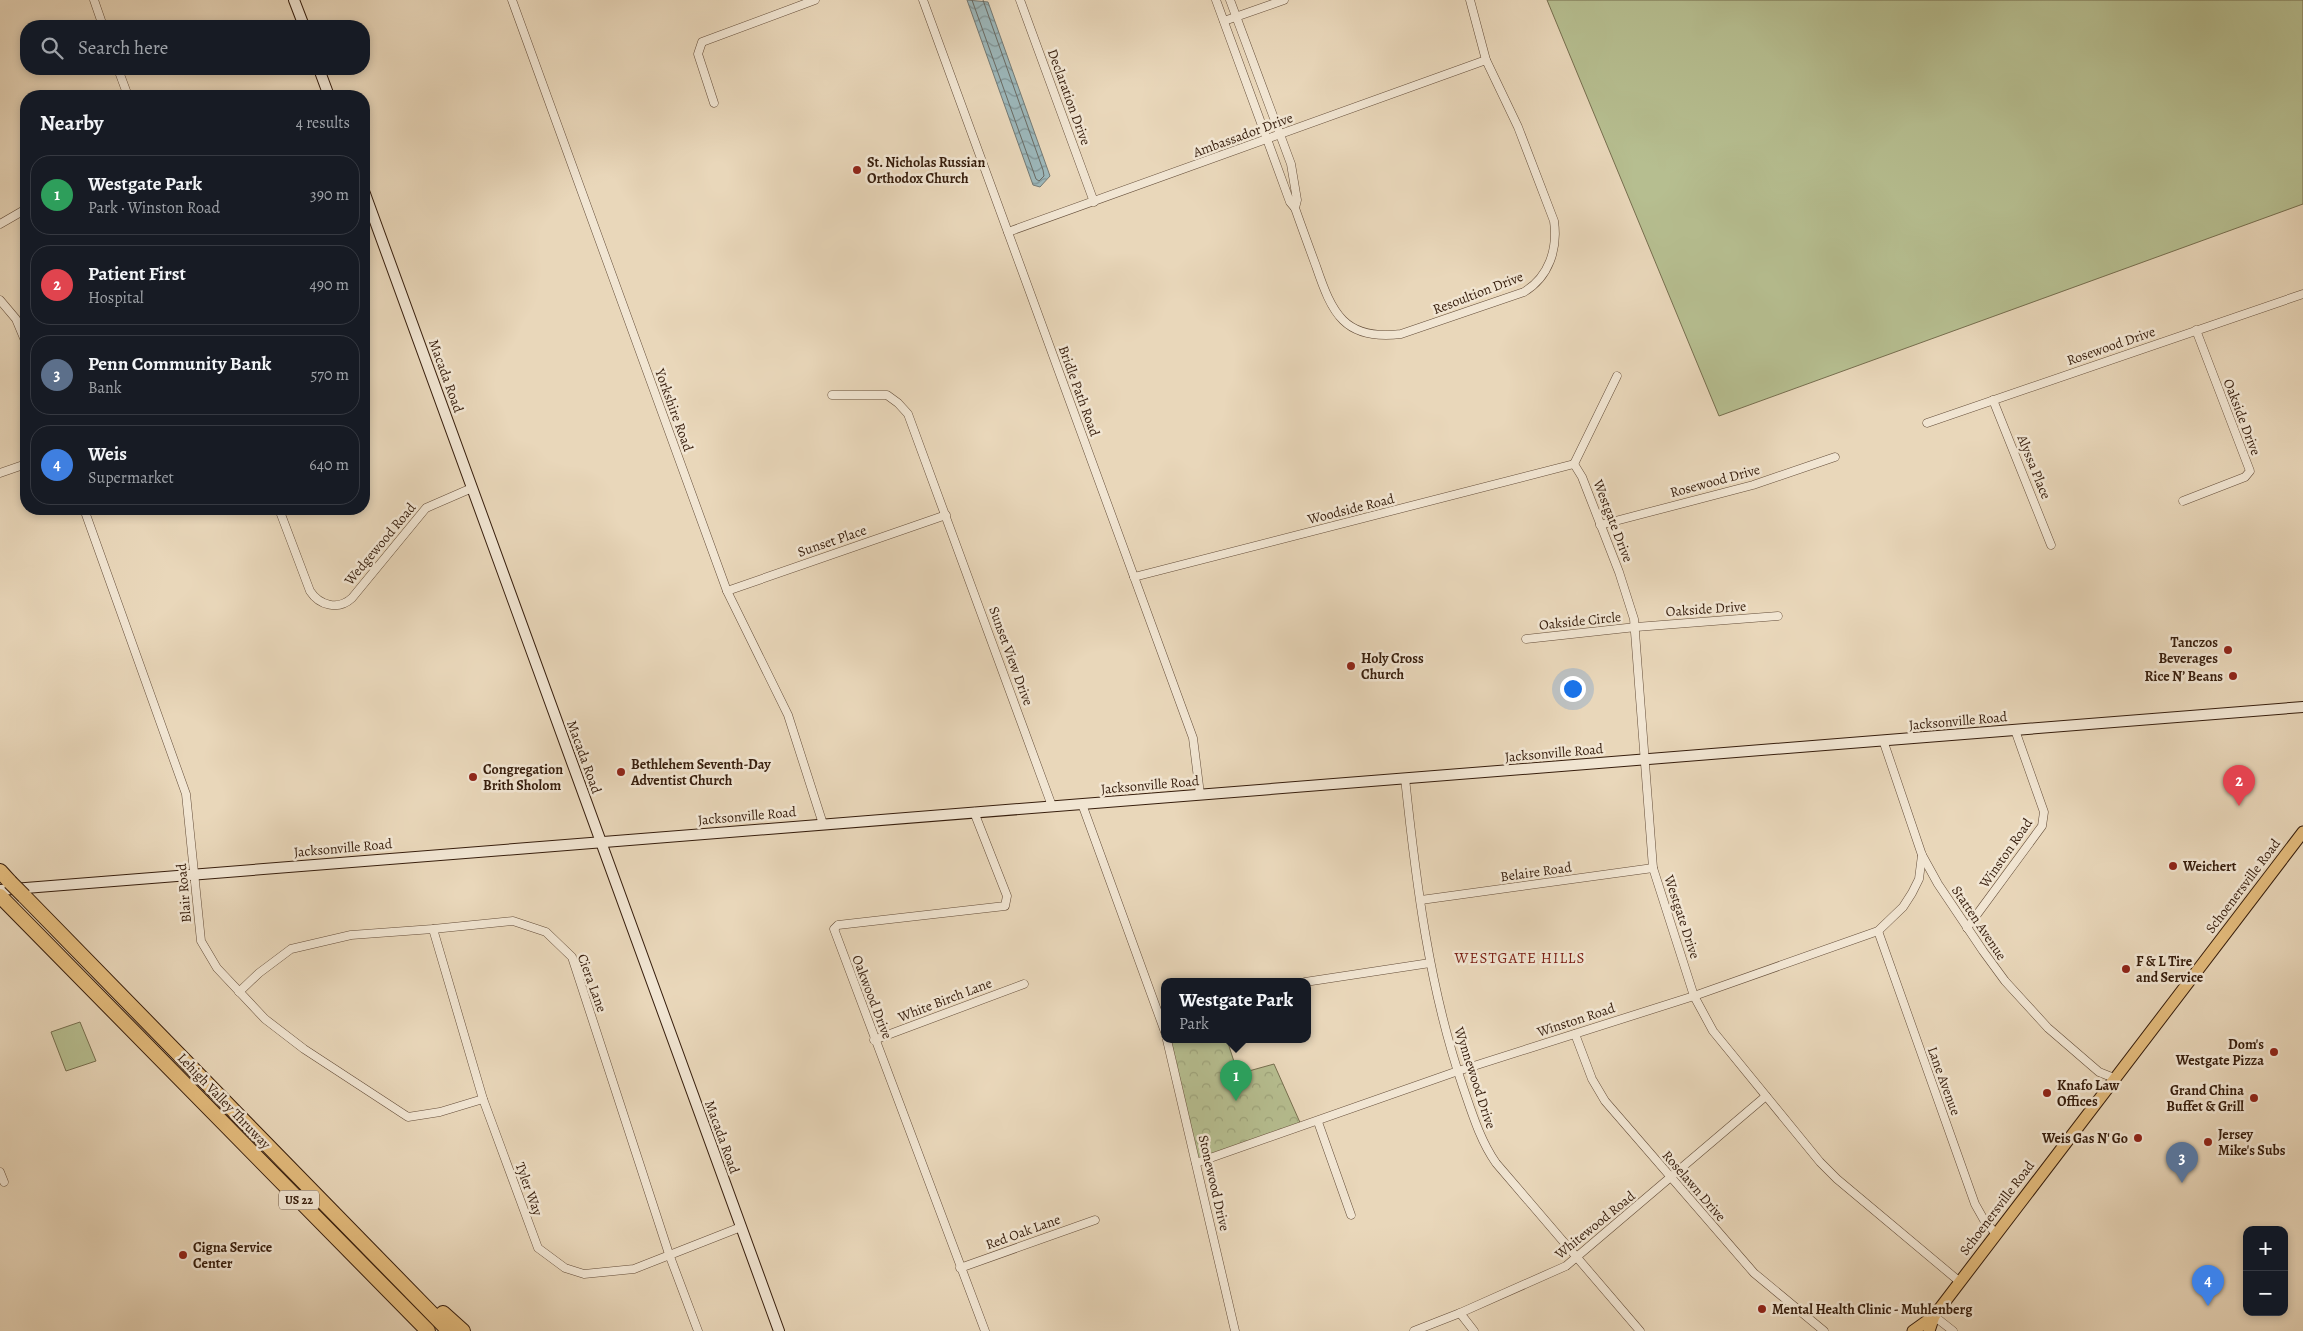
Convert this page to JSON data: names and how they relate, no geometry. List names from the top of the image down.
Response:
{
  "streets": {
    "highway": ["Lehigh Valley Thruway", "US 22"],
    "main road": ["Schoenersville Road"],
    "street": [
      "Declaration Drive",
      "Ambassador Drive",
      "Resoultion Drive",
      "Rosewood Drive",
      "Macada Road",
      "Bridle Path Road",
      "Yorkshire Road",
      "Oakside Drive",
      "Alyssa Place",
      "Woodside Road",
      "Westgate Drive",
      "Sunset Place",
      "Wedgewood Road",
      "Oakside Circle",
      "Sunset View Drive",
      "Jacksonville Road",
      "Winston Road",
      "Belaire Road",
      "Blair Road",
      "Statten Avenue",
      "Ciera Lane",
      "Oakwood Drive",
      "White Birch Lane",
      "Wynnewood Drive",
      "Lane Avenue",
      "Stonewood Drive",
      "Roselawn Drive",
      "Tyler Way",
      "Whitewood Road",
      "Red Oak Lane"
    ]
  },
  "crossings": [
    ["Declaration Drive", "Ambassador Drive"],
    ["Ambassador Drive", "Resoultion Drive"],
    ["Ambassador Drive", "Bridle Path Road"],
    ["Rosewood Drive", "Oakside Drive"],
    ["Rosewood Drive", "Alyssa Place"],
    ["Rosewood Drive", "Westgate Drive"],
    ["Macada Road", "Wedgewood Road"],
    ["Macada Road", "Jacksonville Road"],
    ["Macada Road", "Tyler Way"],
    ["Bridle Path Road", "Woodside Road"],
    ["Bridle Path Road", "Jacksonville Road"],
    ["Yorkshire Road", "Sunset Place"],
    ["Yorkshire Road", "Jacksonville Road"],
    ["Oakside Drive", "Westgate Drive"],
    ["Oakside Drive", "Oakside Circle"],
    ["Woodside Road", "Westgate Drive"],
    ["Westgate Drive", "Oakside Circle"],
    ["Westgate Drive", "Jacksonville Road"],
    ["Westgate Drive", "Winston Road"],
    ["Westgate Drive", "Belaire Road"],
    ["Westgate Drive", "Schoenersville Road"],
    ["Westgate Drive", "Whitewood Road"],
    ["Sunset Place", "Sunset View Drive"],
    ["Sunset View Drive", "Jacksonville Road"],
    ["Jacksonville Road", "Winston Road"],
    ["Jacksonville Road", "Blair Road"],
    ["Jacksonville Road", "Statten Avenue"],
    ["Jacksonville Road", "Oakwood Drive"],
    ["Jacksonville Road", "Wynnewood Drive"],
    ["Jacksonville Road", "Lehigh Valley Thruway"],
    ["Winston Road", "Statten Avenue"],
    ["Winston Road", "Wynnewood Drive"],
    ["Winston Road", "Lane Avenue"],
    ["Winston Road", "Stonewood Drive"],
    ["Winston Road", "Roselawn Drive"],
    ["Belaire Road", "Wynnewood Drive"],
    ["Schoenersville Road", "Statten Avenue"],
    ["Schoenersville Road", "Lane Avenue"],
    ["Blair Road", "Ciera Lane"],
    ["Blair Road", "Tyler Way"],
    ["Ciera Lane", "Tyler Way"],
    ["Oakwood Drive", "White Birch Lane"],
    ["Oakwood Drive", "Red Oak Lane"],
    ["Wynnewood Drive", "Whitewood Road"],
    ["Roselawn Drive", "Whitewood Road"]
  ],
  "districts": ["WESTGATE HILLS"],
  "places": [
    "St. Nicholas Russian Orthodox Church",
    "Tanczos Beverages",
    "Holy Cross Church",
    "Rice N’ Beans",
    "Bethlehem Seventh-Day Adventist Church",
    "Congregation Brith Sholom",
    "Weichert",
    "F & L Tire and Service",
    "Dom's Westgate Pizza",
    "Knafo Law Offices",
    "Grand China Buffet & Grill",
    "Weis Gas N' Go",
    "Jersey Mike's Subs",
    "Cigna Service Center",
    "Mental Health Clinic - Muhlenberg"
  ],
  "page": {
    "search": "Search here",
    "heading": ["Nearby", "4 results"],
    "list": [
      {
        "mark": "1",
        "name": "Westgate Park",
        "note": "Park · Winston Road",
        "value": "390 m"
      },
      {
        "mark": "2",
        "name": "Patient First",
        "note": "Hospital",
        "value": "490 m"
      },
      {
        "mark": "3",
        "name": "Penn Community Bank",
        "note": "Bank",
        "value": "570 m"
      },
      {
        "mark": "4",
        "name": "Weis",
        "note": "Supermarket",
        "value": "640 m"
      }
    ],
    "pins": [
      "2",
      "1",
      "3",
      "4"
    ],
    "popup": ["Westgate Park", "Park"],
    "map_buttons": ["+", "−"]
  }
}
